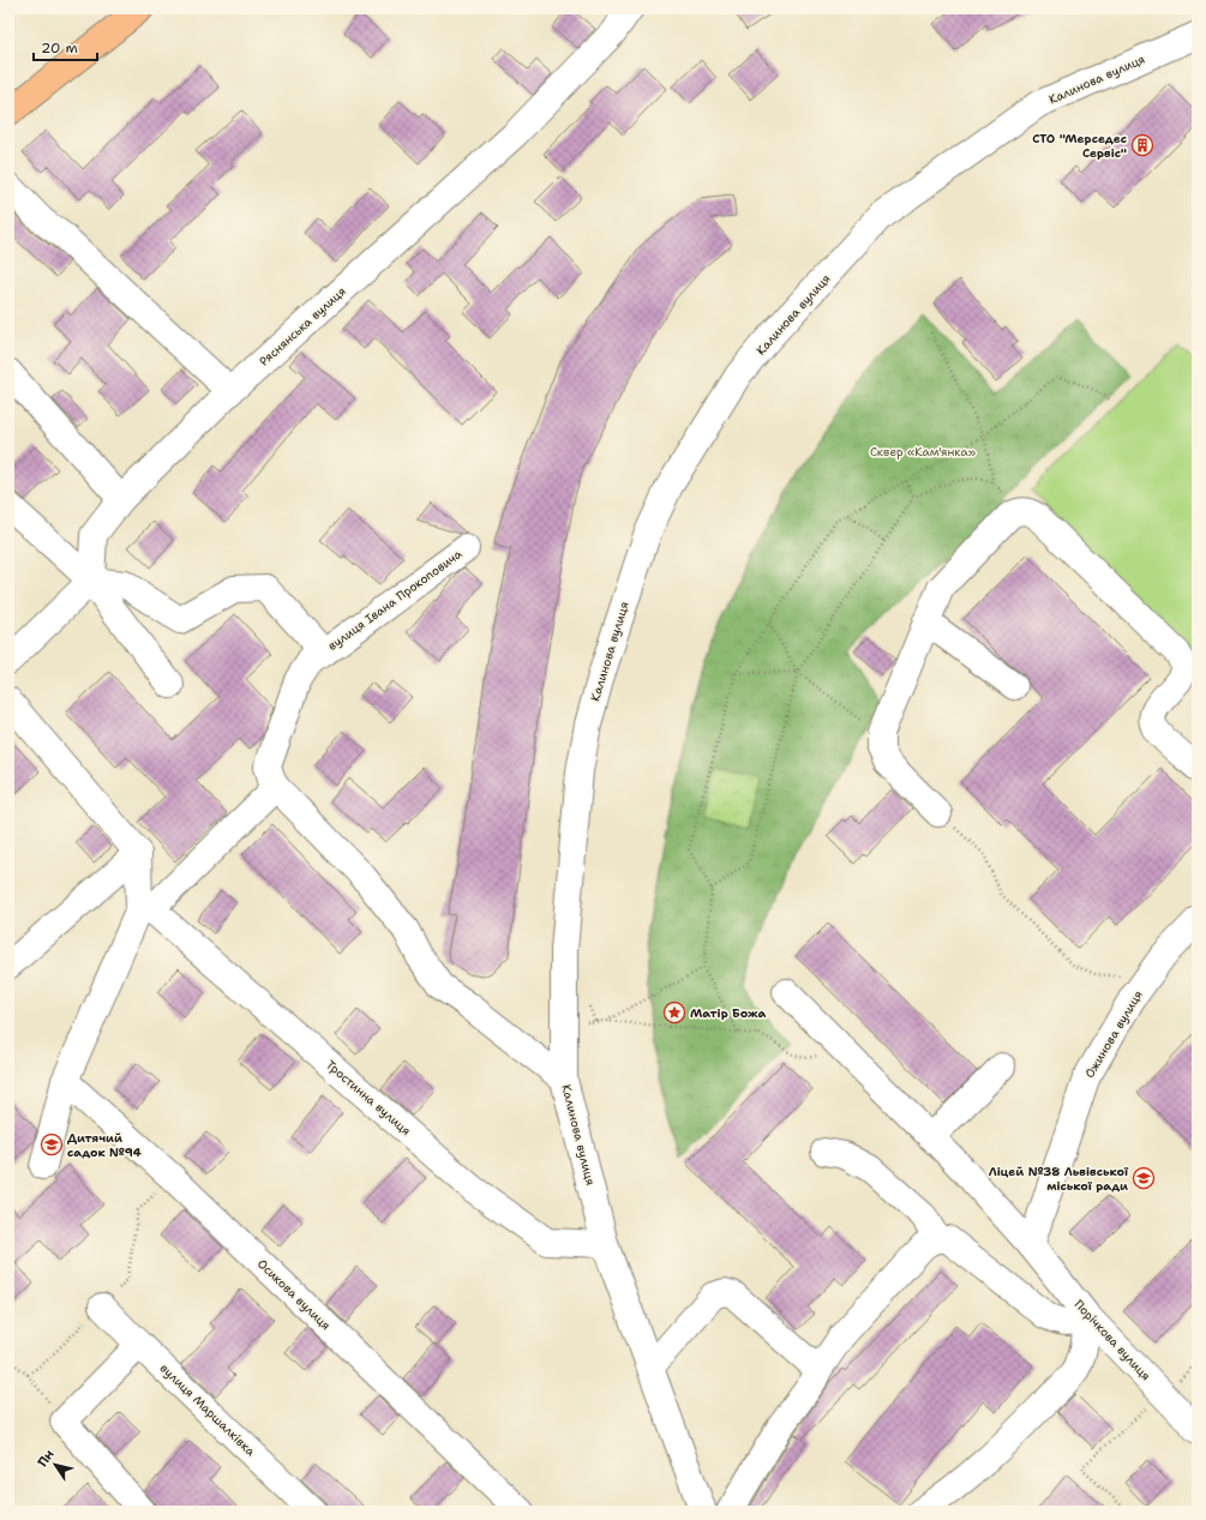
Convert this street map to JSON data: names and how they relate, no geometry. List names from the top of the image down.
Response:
{
  "streets": {
    "street": [
      "Калинова вулиця",
      "Ряснянська вулиця",
      "вулиця Івана Прокоповича",
      "Ожинова вулиця",
      "Тростинна вулиця",
      "Осикова вулиця",
      "Порічкова вулиця",
      "вулиця Маршалківка"
    ]
  },
  "crossings": [
    ["Калинова вулиця", "вулиця Івана Прокоповича"],
    ["Калинова вулиця", "Тростинна вулиця"],
    ["Ряснянська вулиця", "вулиця Івана Прокоповича"],
    ["Ожинова вулиця", "Порічкова вулиця"]
  ],
  "parks": ["Сквер «Кам'янка»"],
  "places": {
    "building": ["СТО \"Мерседес Сервіс\""],
    "place": ["Матір Божа"],
    "school or university": ["Дитячий садок №94", "Ліцей №38 Львівської міської ради"]
  },
  "scale_bar": "20 m",
  "north": "top left"
}
